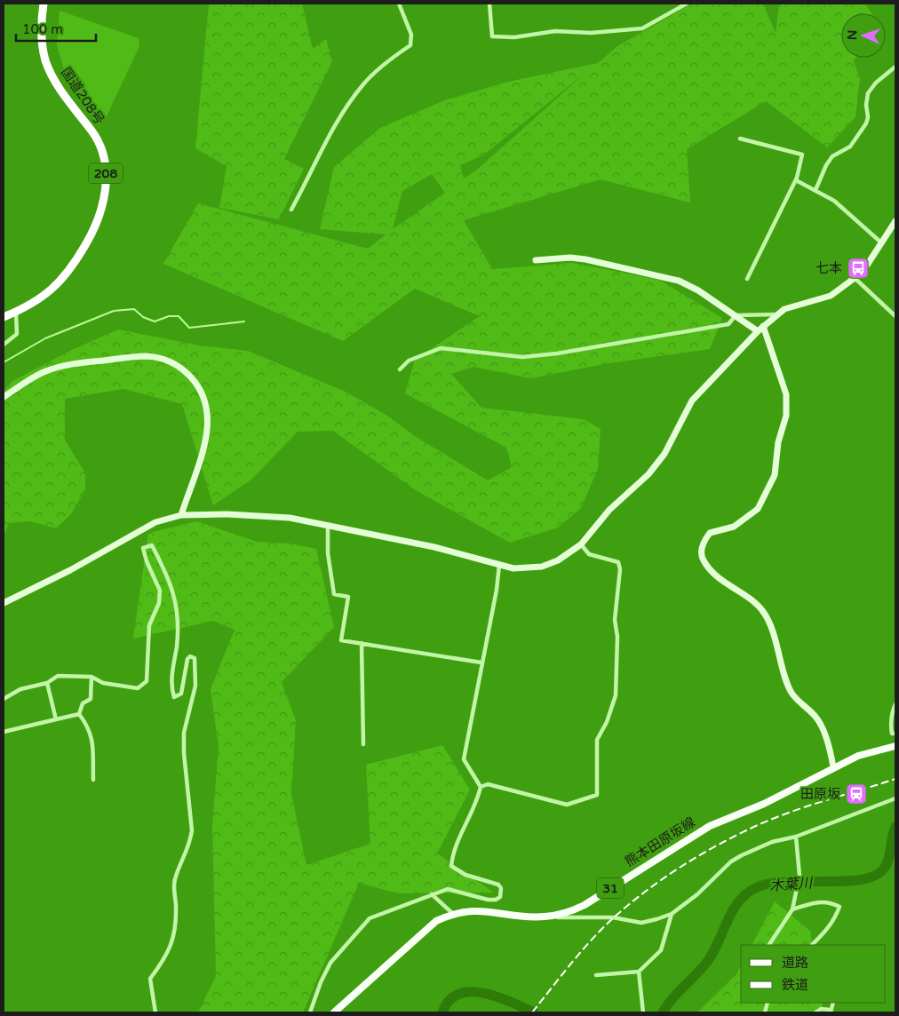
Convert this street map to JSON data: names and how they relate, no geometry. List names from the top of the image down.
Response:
{
  "streets": {
    "highway": ["国道208号", "208"],
    "main road": ["熊本田原坂線", "31"]
  },
  "water": ["木葉川"],
  "places": {
    "bus stop": ["七本"],
    "station": ["田原坂"]
  },
  "legend": ["道路", "鉄道"],
  "scale_bar": "100 m",
  "north": "left"
}
